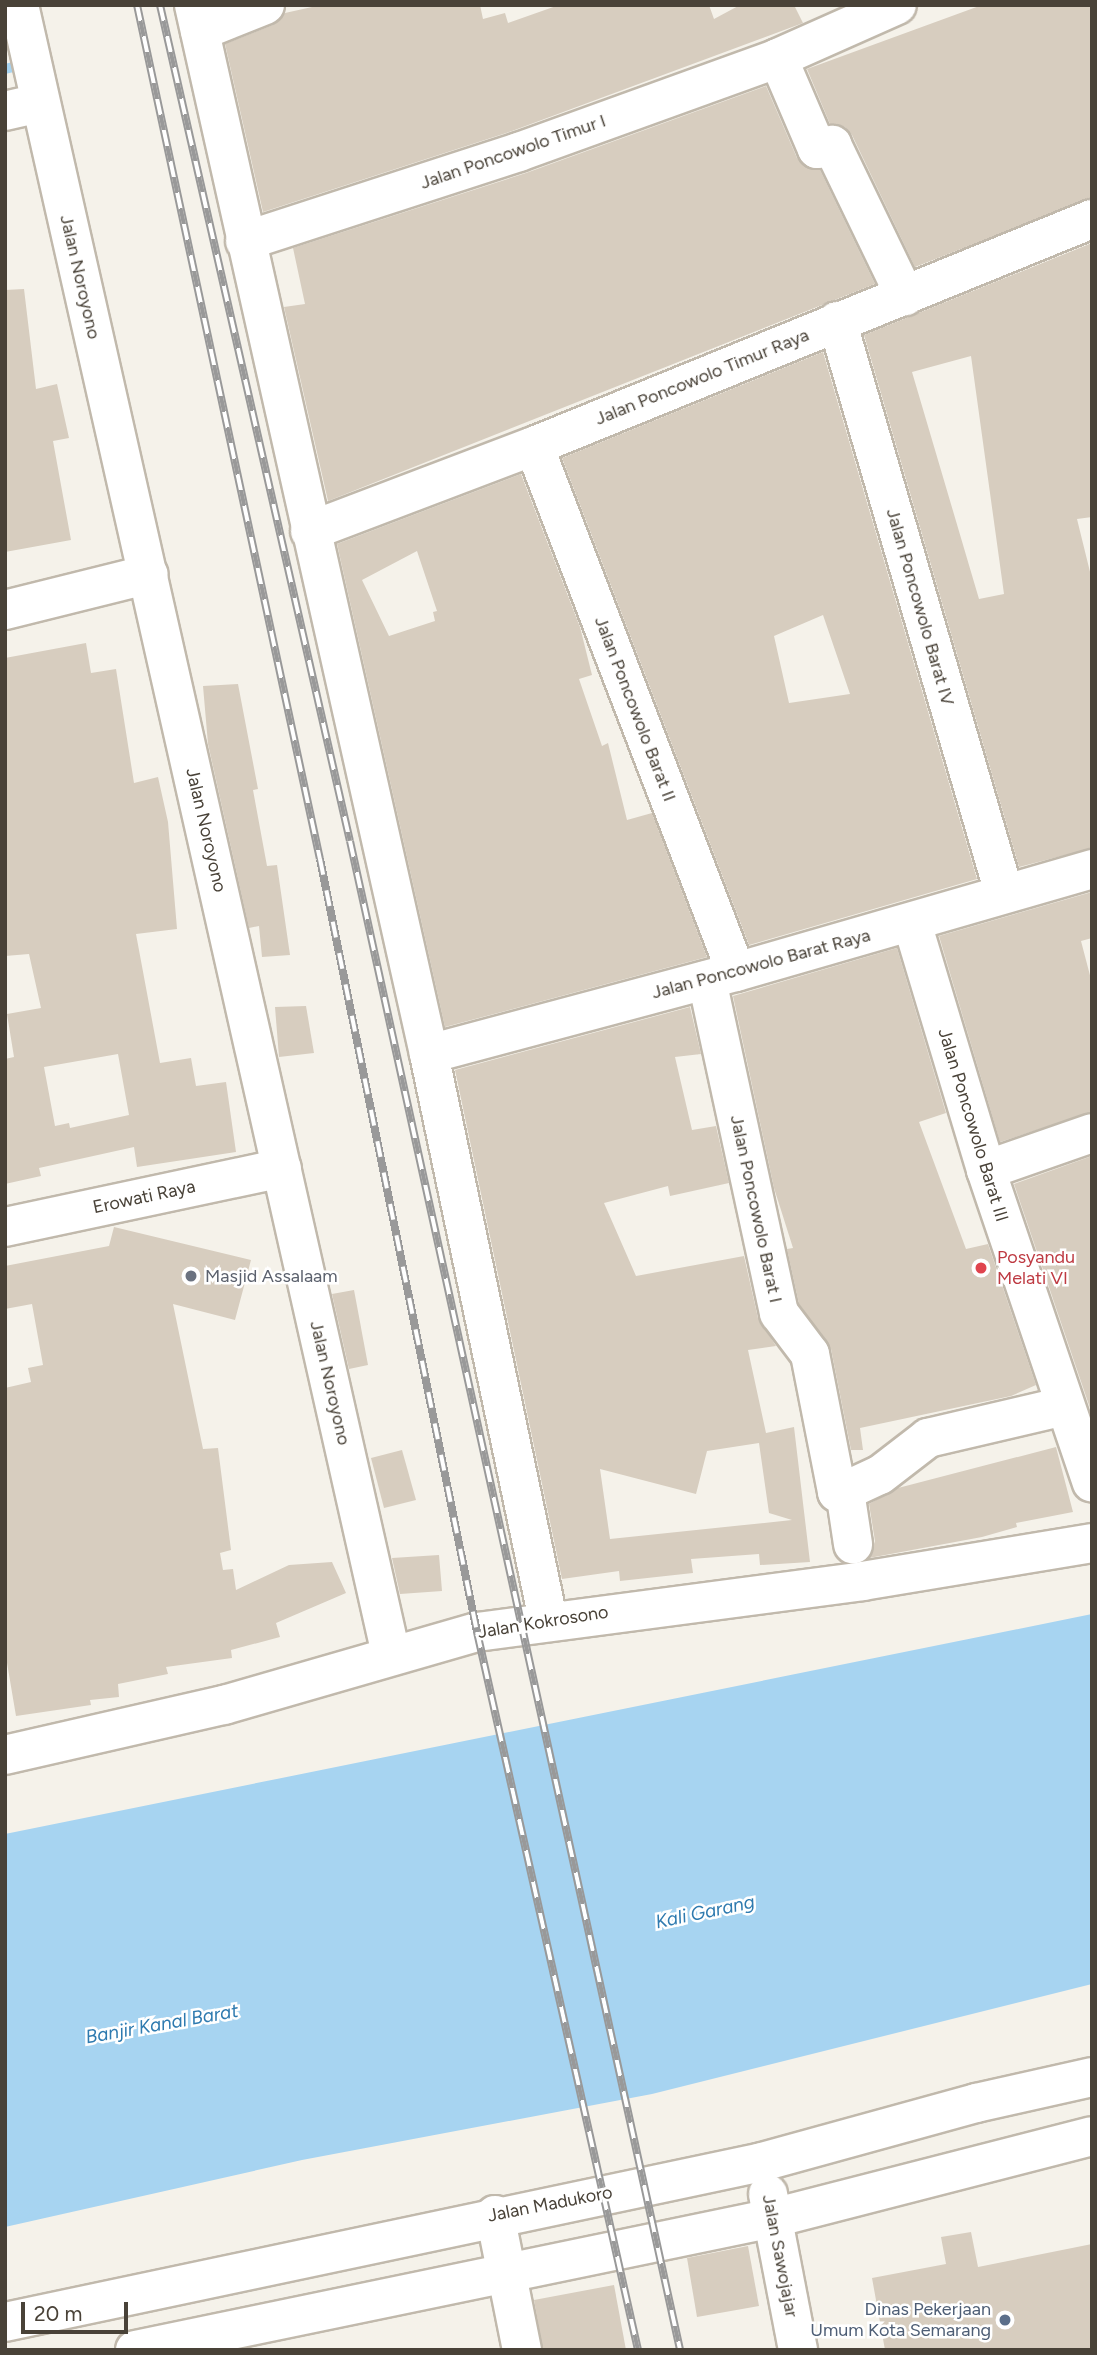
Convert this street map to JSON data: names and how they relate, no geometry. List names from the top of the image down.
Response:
{
  "streets": {
    "street": [
      "Jalan Poncowolo Timur I",
      "Jalan Noroyono",
      "Jalan Poncowolo Timur Raya",
      "Jalan Poncowolo Barat IV",
      "Jalan Poncowolo Barat II",
      "Jalan Poncowolo Barat Raya",
      "Jalan Poncowolo Barat III",
      "Erowati Raya",
      "Jalan Poncowolo Barat I",
      "Jalan Kokrosono",
      "Jalan Madukoro",
      "Jalan Sawojajar"
    ]
  },
  "crossings": [
    ["Jalan Noroyono", "Erowati Raya"],
    ["Jalan Noroyono", "Jalan Kokrosono"],
    ["Jalan Poncowolo Timur Raya", "Jalan Poncowolo Barat IV"],
    ["Jalan Poncowolo Timur Raya", "Jalan Poncowolo Barat II"],
    ["Jalan Poncowolo Barat IV", "Jalan Poncowolo Barat Raya"],
    ["Jalan Poncowolo Barat II", "Jalan Poncowolo Barat Raya"],
    ["Jalan Poncowolo Barat II", "Jalan Poncowolo Barat I"],
    ["Jalan Poncowolo Barat Raya", "Jalan Poncowolo Barat III"],
    ["Jalan Poncowolo Barat Raya", "Jalan Poncowolo Barat I"],
    ["Jalan Madukoro", "Jalan Sawojajar"]
  ],
  "water": ["Kali Garang", "Banjir Kanal Barat"],
  "places": ["Posyandu Melati VI", "Masjid Assalaam", "Dinas Pekerjaan Umum Kota Semarang"],
  "scale_bar": "20 m"
}
